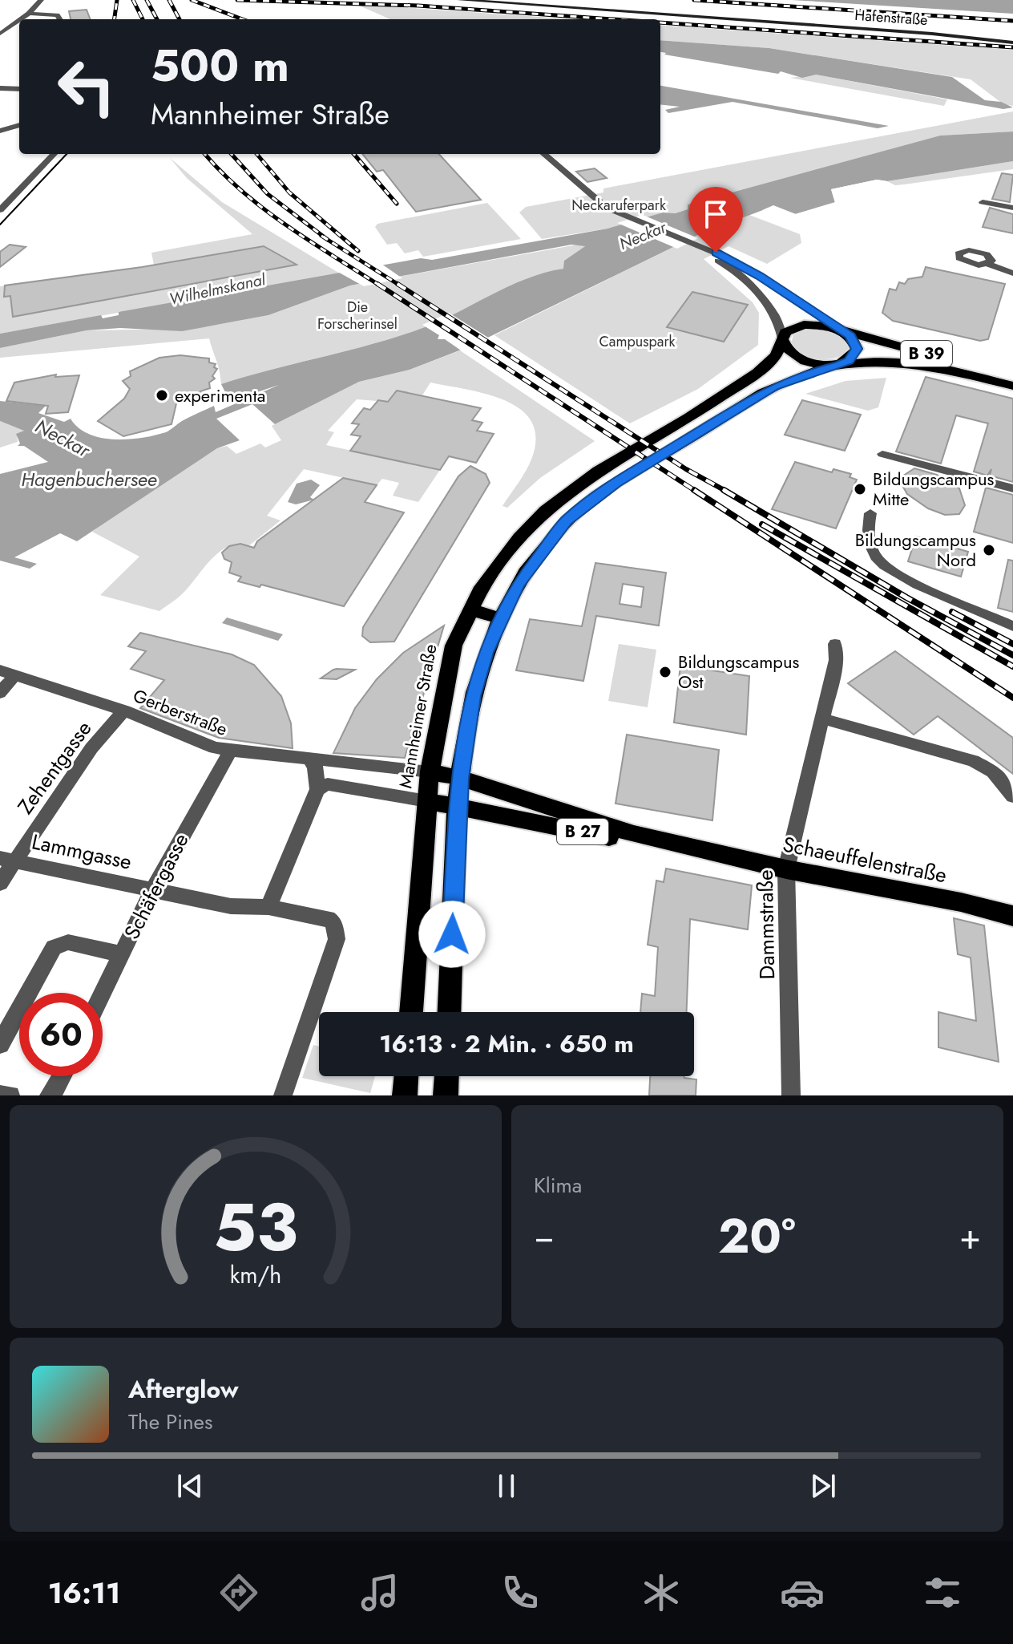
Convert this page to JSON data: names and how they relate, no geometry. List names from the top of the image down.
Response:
{
  "streets": {
    "main road": [
      "Hafenstraße",
      "B 39",
      "Mannheimer Straße",
      "B 27",
      "Schaeuffelenstraße"
    ],
    "street": [
      "Gerberstraße",
      "Zehentgasse",
      "Lammgasse",
      "Schäfergasse",
      "Dammstraße"
    ]
  },
  "crossings": [
    ["B 39", "Mannheimer Straße"],
    ["B 39", "Schaeuffelenstraße"],
    ["Gerberstraße", "Mannheimer Straße"],
    ["Gerberstraße", "Zehentgasse"],
    ["Gerberstraße", "Schaeuffelenstraße"],
    ["Gerberstraße", "Schäfergasse"],
    ["Mannheimer Straße", "Schaeuffelenstraße"],
    ["Zehentgasse", "Lammgasse"],
    ["Lammgasse", "Schäfergasse"],
    ["Schaeuffelenstraße", "Dammstraße"]
  ],
  "water": ["Neckar", "Wilhelmskanal", "Hagenbuchersee"],
  "parks": ["Neckaruferpark", "Die Forscherinsel", "Campuspark"],
  "places": [
    "experimenta",
    "Bildungscampus Mitte",
    "Bildungscampus Nord",
    "Bildungscampus Ost"
  ],
  "page": {
    "turn": ["500 m", "Mannheimer Straße"],
    "limit": "60",
    "trip": "16:13 · 2 Min. · 650 m",
    "tile": "Klima",
    "heat": ["−", "20°", "+"],
    "song": ["Afterglow", "The Pines"],
    "tabs": "16:11",
    "gauge": ["53", "km/h"]
  }
}
